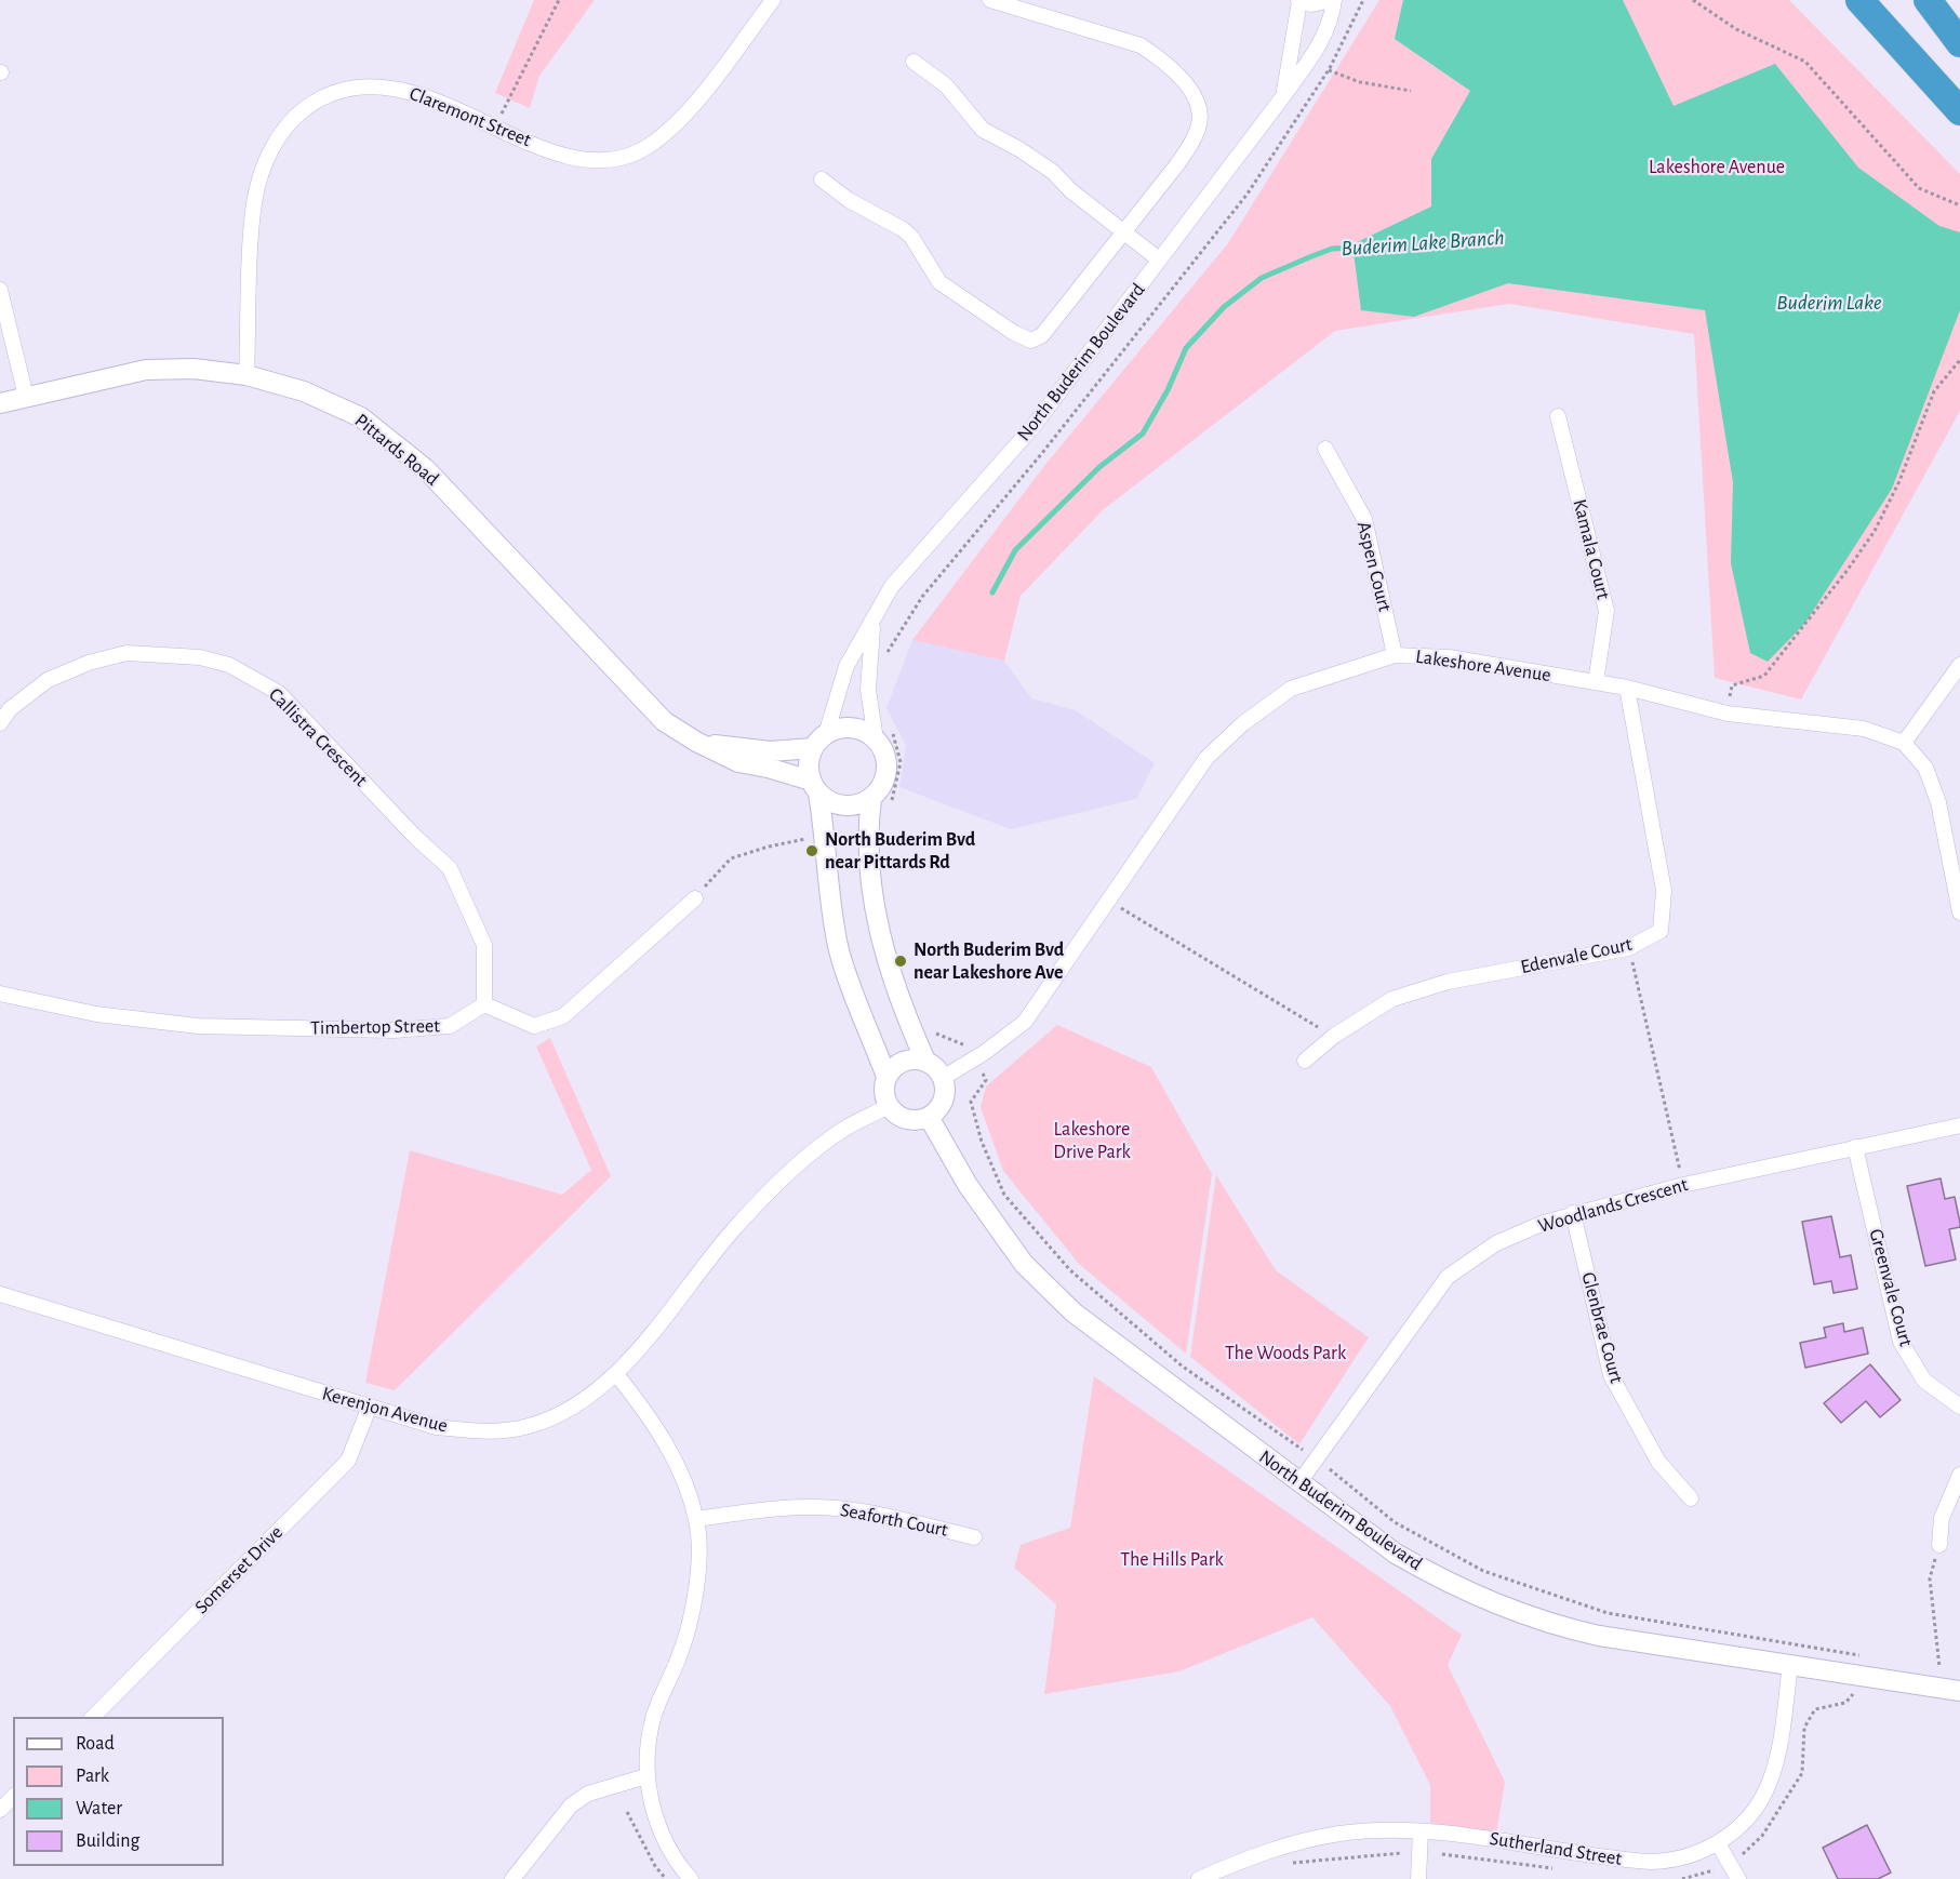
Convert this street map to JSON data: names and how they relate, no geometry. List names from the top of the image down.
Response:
{
  "streets": {
    "street": [
      "Claremont Street",
      "North Buderim Boulevard",
      "Pittards Road",
      "Kamala Court",
      "Aspen Court",
      "Lakeshore Avenue",
      "Callistra Crescent",
      "Edenvale Court",
      "Timbertop Street",
      "Woodlands Crescent",
      "Greenvale Court",
      "Glenbrae Court",
      "Kerenjon Avenue",
      "Seaforth Court",
      "Somerset Drive",
      "Sutherland Street"
    ]
  },
  "crossings": [
    ["Claremont Street", "Pittards Road"],
    ["North Buderim Boulevard", "Pittards Road"],
    ["North Buderim Boulevard", "Lakeshore Avenue"],
    ["North Buderim Boulevard", "Woodlands Crescent"],
    ["North Buderim Boulevard", "Kerenjon Avenue"],
    ["North Buderim Boulevard", "Sutherland Street"],
    ["Kamala Court", "Lakeshore Avenue"],
    ["Aspen Court", "Lakeshore Avenue"],
    ["Lakeshore Avenue", "Edenvale Court"],
    ["Lakeshore Avenue", "Kerenjon Avenue"],
    ["Callistra Crescent", "Timbertop Street"],
    ["Woodlands Crescent", "Greenvale Court"],
    ["Woodlands Crescent", "Glenbrae Court"],
    ["Kerenjon Avenue", "Somerset Drive"]
  ],
  "water": ["Buderim Lake Branch", "Buderim Lake"],
  "parks": [
    "Lakeshore Avenue",
    "Lakeshore Drive Park",
    "The Woods Park",
    "The Hills Park"
  ],
  "places": ["North Buderim Bvd near Pittards Rd", "North Buderim Bvd near Lakeshore Ave"],
  "legend": [
    "Road",
    "Park",
    "Water",
    "Building"
  ]
}
